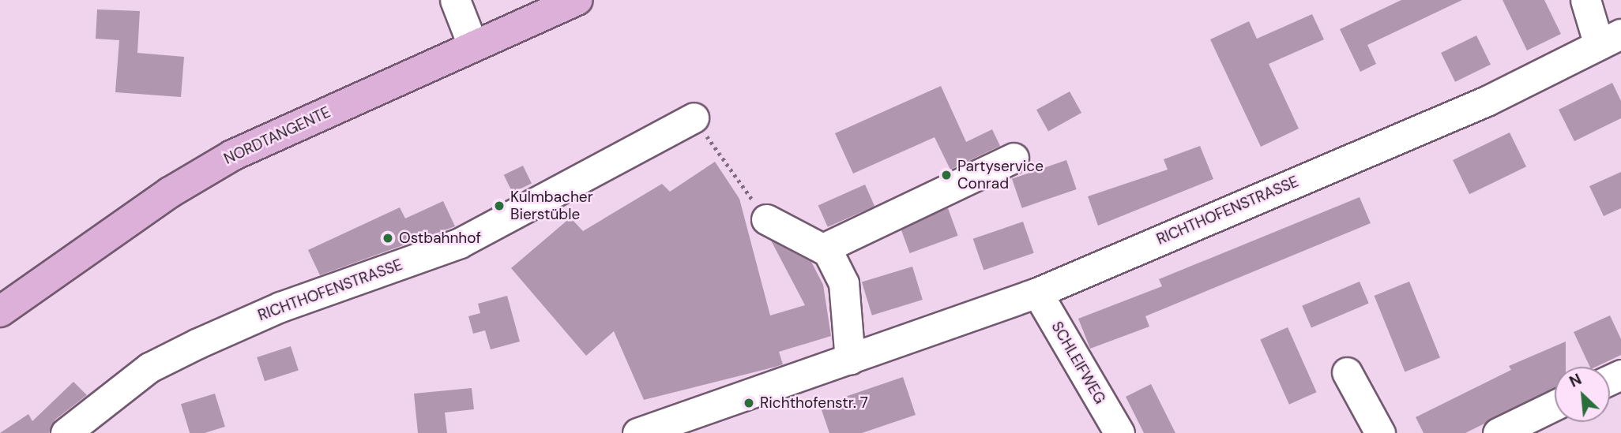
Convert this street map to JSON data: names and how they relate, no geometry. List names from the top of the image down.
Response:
{
  "streets": {
    "main road": ["NORDTANGENTE"],
    "street": ["RICHTHOFENSTRASSE", "SCHLEIFWEG"]
  },
  "crossings": [
    ["RICHTHOFENSTRASSE", "SCHLEIFWEG"]
  ],
  "places": [
    "Partyservice Conrad",
    "Kulmbacher Bierstüble",
    "Ostbahnhof",
    "Richthofenstr. 7"
  ],
  "north": "top left"
}
